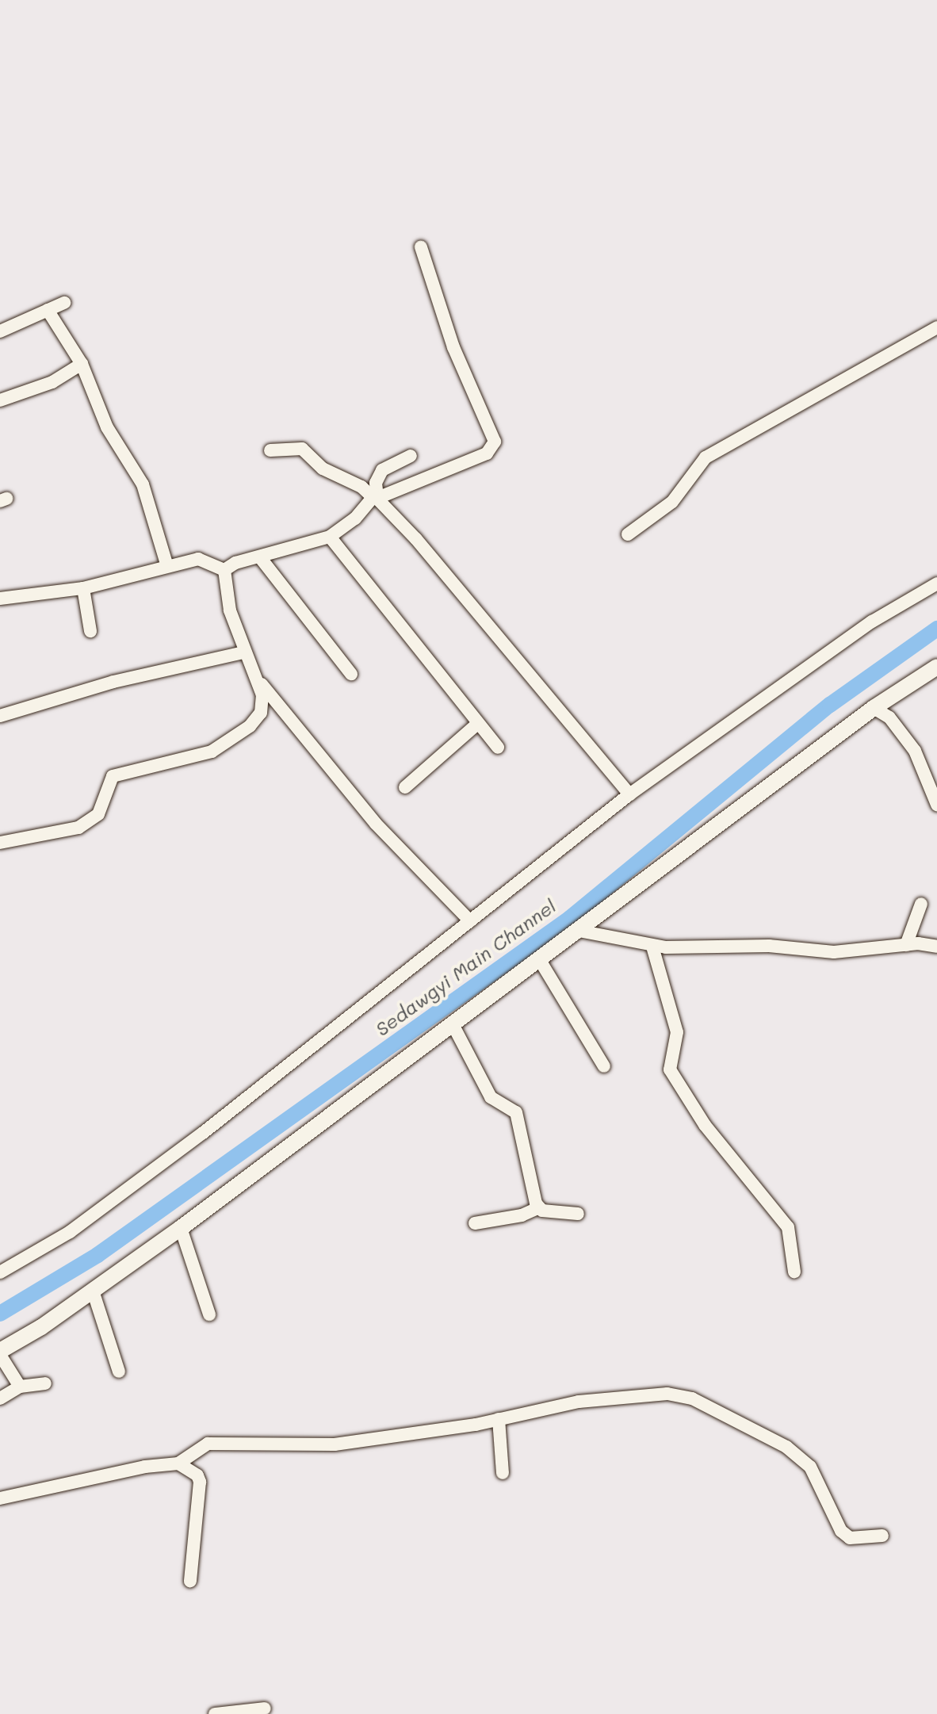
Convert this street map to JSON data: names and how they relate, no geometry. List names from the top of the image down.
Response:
{
  "water": ["Sedawgyi Main Channel"]
}
